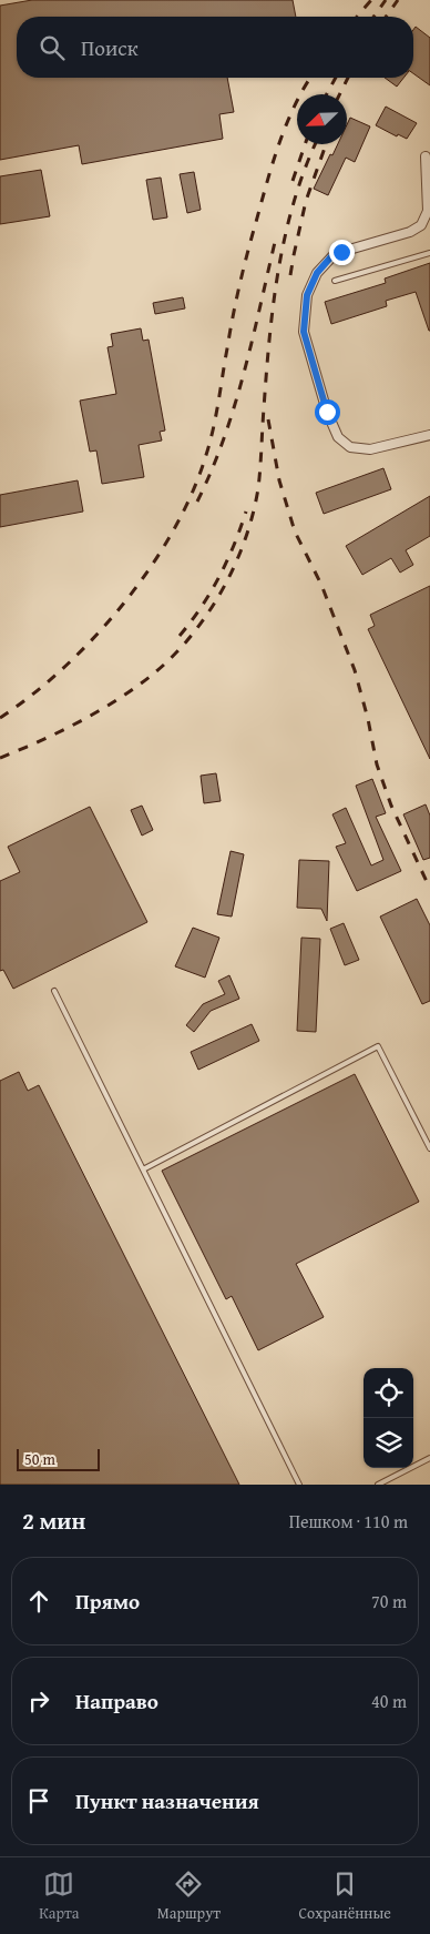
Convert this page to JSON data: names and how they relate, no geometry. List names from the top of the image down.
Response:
{
  "scale_bar": "50 m",
  "north": "bottom left",
  "page": {
    "search": "Поиск",
    "scale": "50 m",
    "heading": ["2 мин", "Пешком · 110 m"],
    "list": [
      ["Прямо", "70 m"],
      ["Направо", "40 m"],
      "Пункт назначения"
    ],
    "nav": ["Карта", "Маршрут", "Сохранённые"]
  }
}
